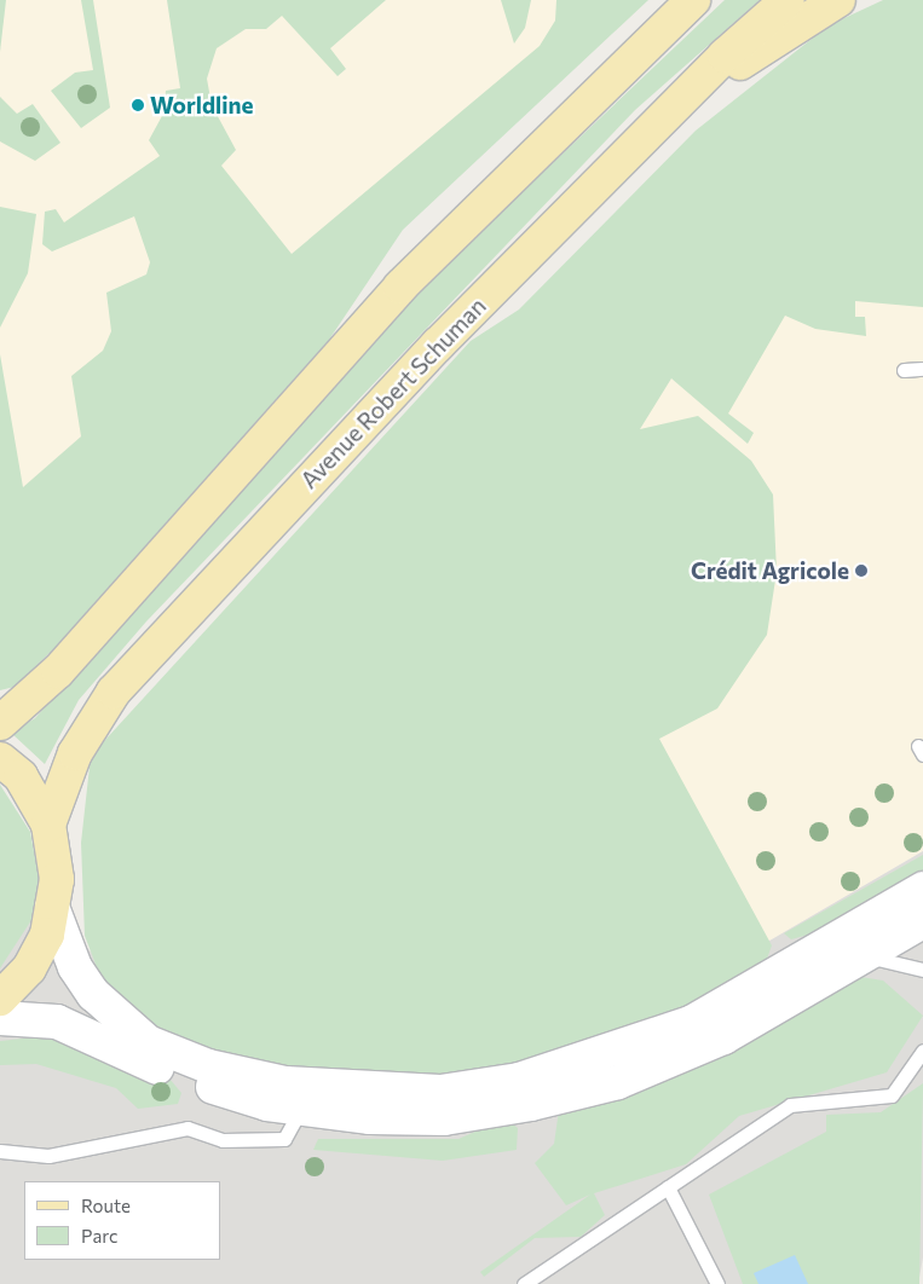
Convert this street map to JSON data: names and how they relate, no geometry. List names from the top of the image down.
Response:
{
  "streets": {
    "main road": ["Avenue Robert Schuman"]
  },
  "places": ["Worldline", "Crédit Agricole"],
  "legend": ["Route", "Parc"]
}
